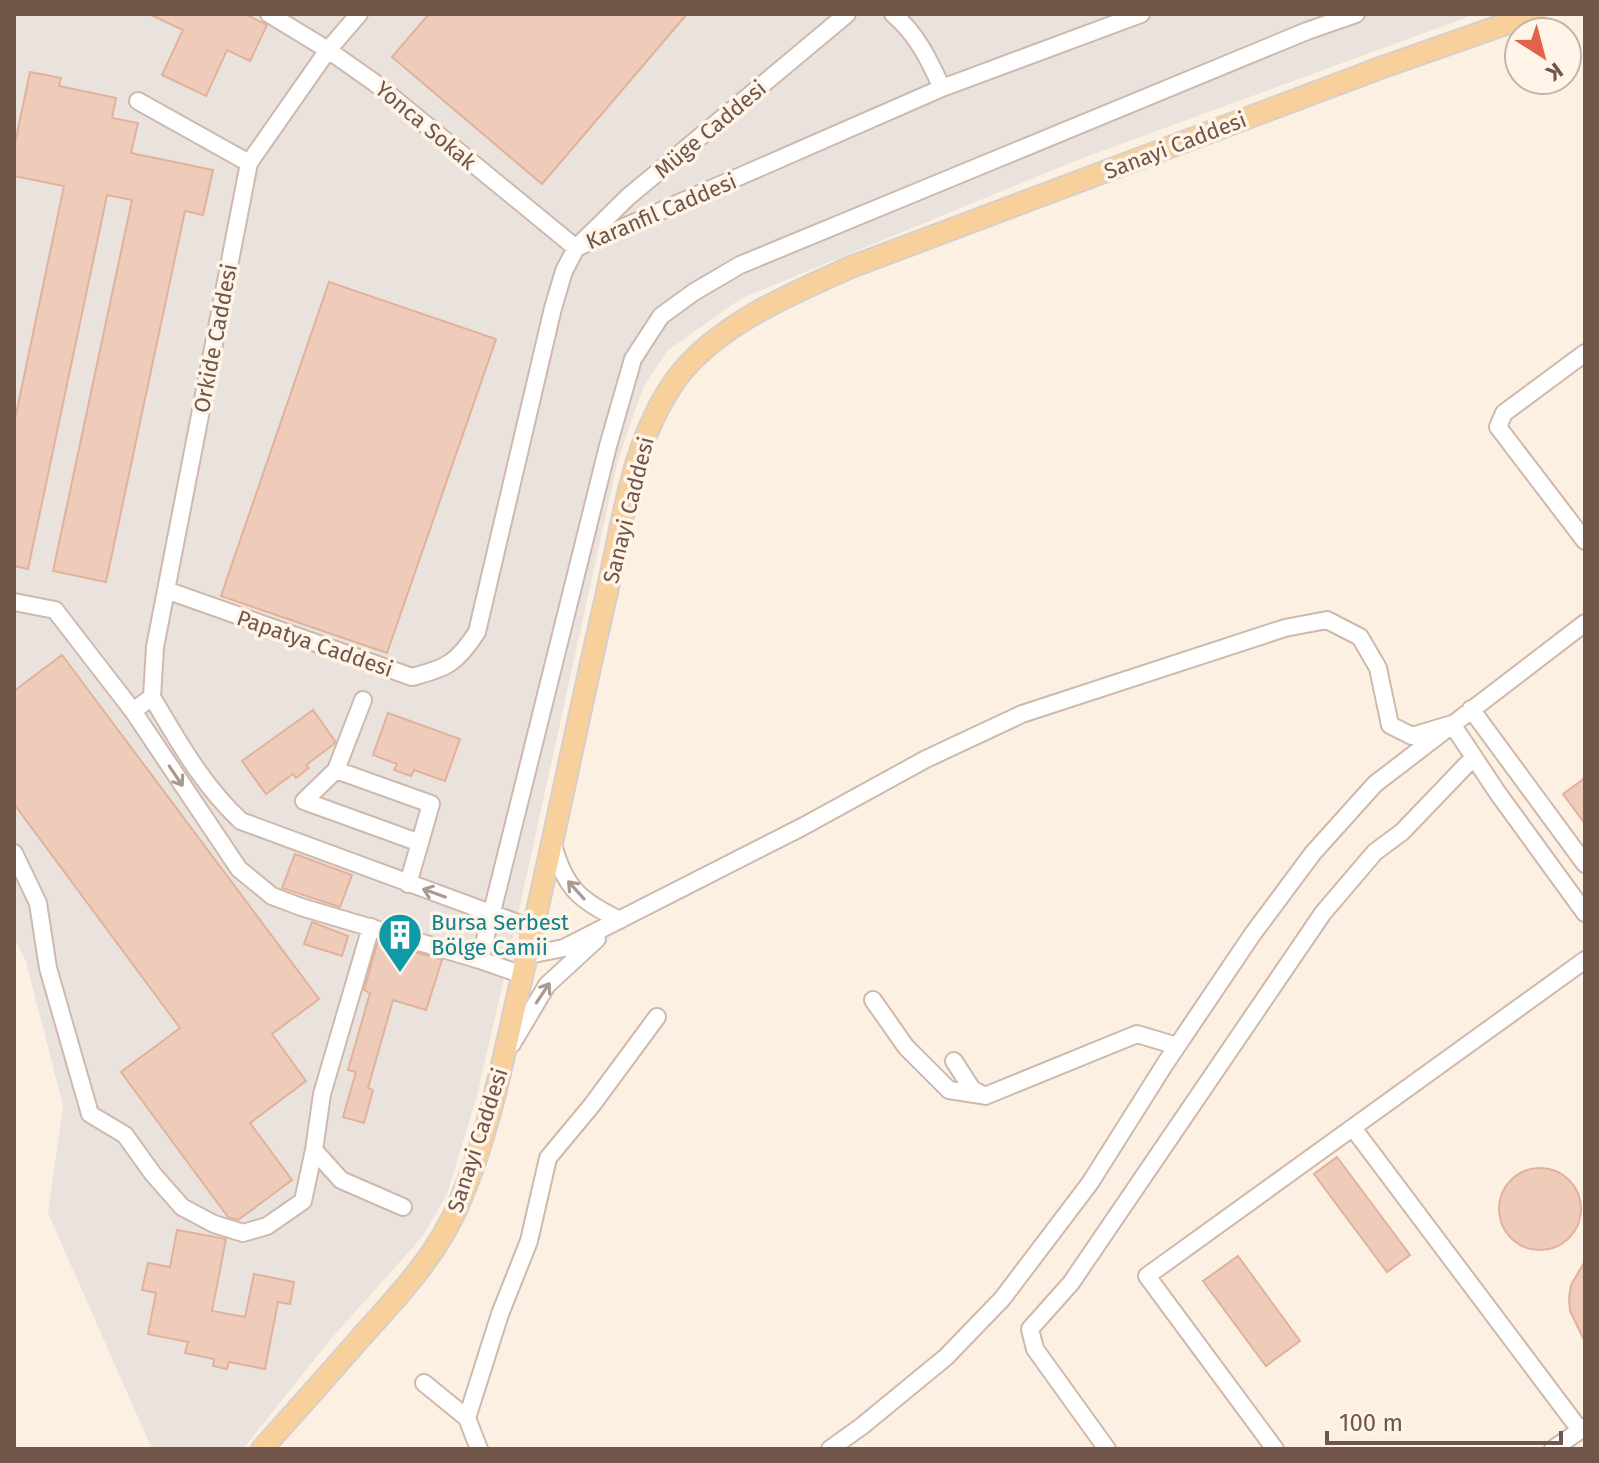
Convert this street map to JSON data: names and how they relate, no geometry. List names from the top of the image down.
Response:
{
  "streets": {
    "main road": ["Sanayi Caddesi"],
    "lane": [
      "Yonca Sokak",
      "Müge Caddesi",
      "Karanfil Caddesi",
      "Orkide Caddesi",
      "Papatya Caddesi"
    ]
  },
  "crossings": [
    ["Yonca Sokak", "Müge Caddesi"],
    ["Yonca Sokak", "Karanfil Caddesi"],
    ["Yonca Sokak", "Orkide Caddesi"],
    ["Müge Caddesi", "Karanfil Caddesi"],
    ["Karanfil Caddesi", "Papatya Caddesi"],
    ["Orkide Caddesi", "Papatya Caddesi"]
  ],
  "places": {
    "building": ["Bursa Serbest Bölge Camii"]
  },
  "scale_bar": "100 m",
  "north": "bottom right"
}
